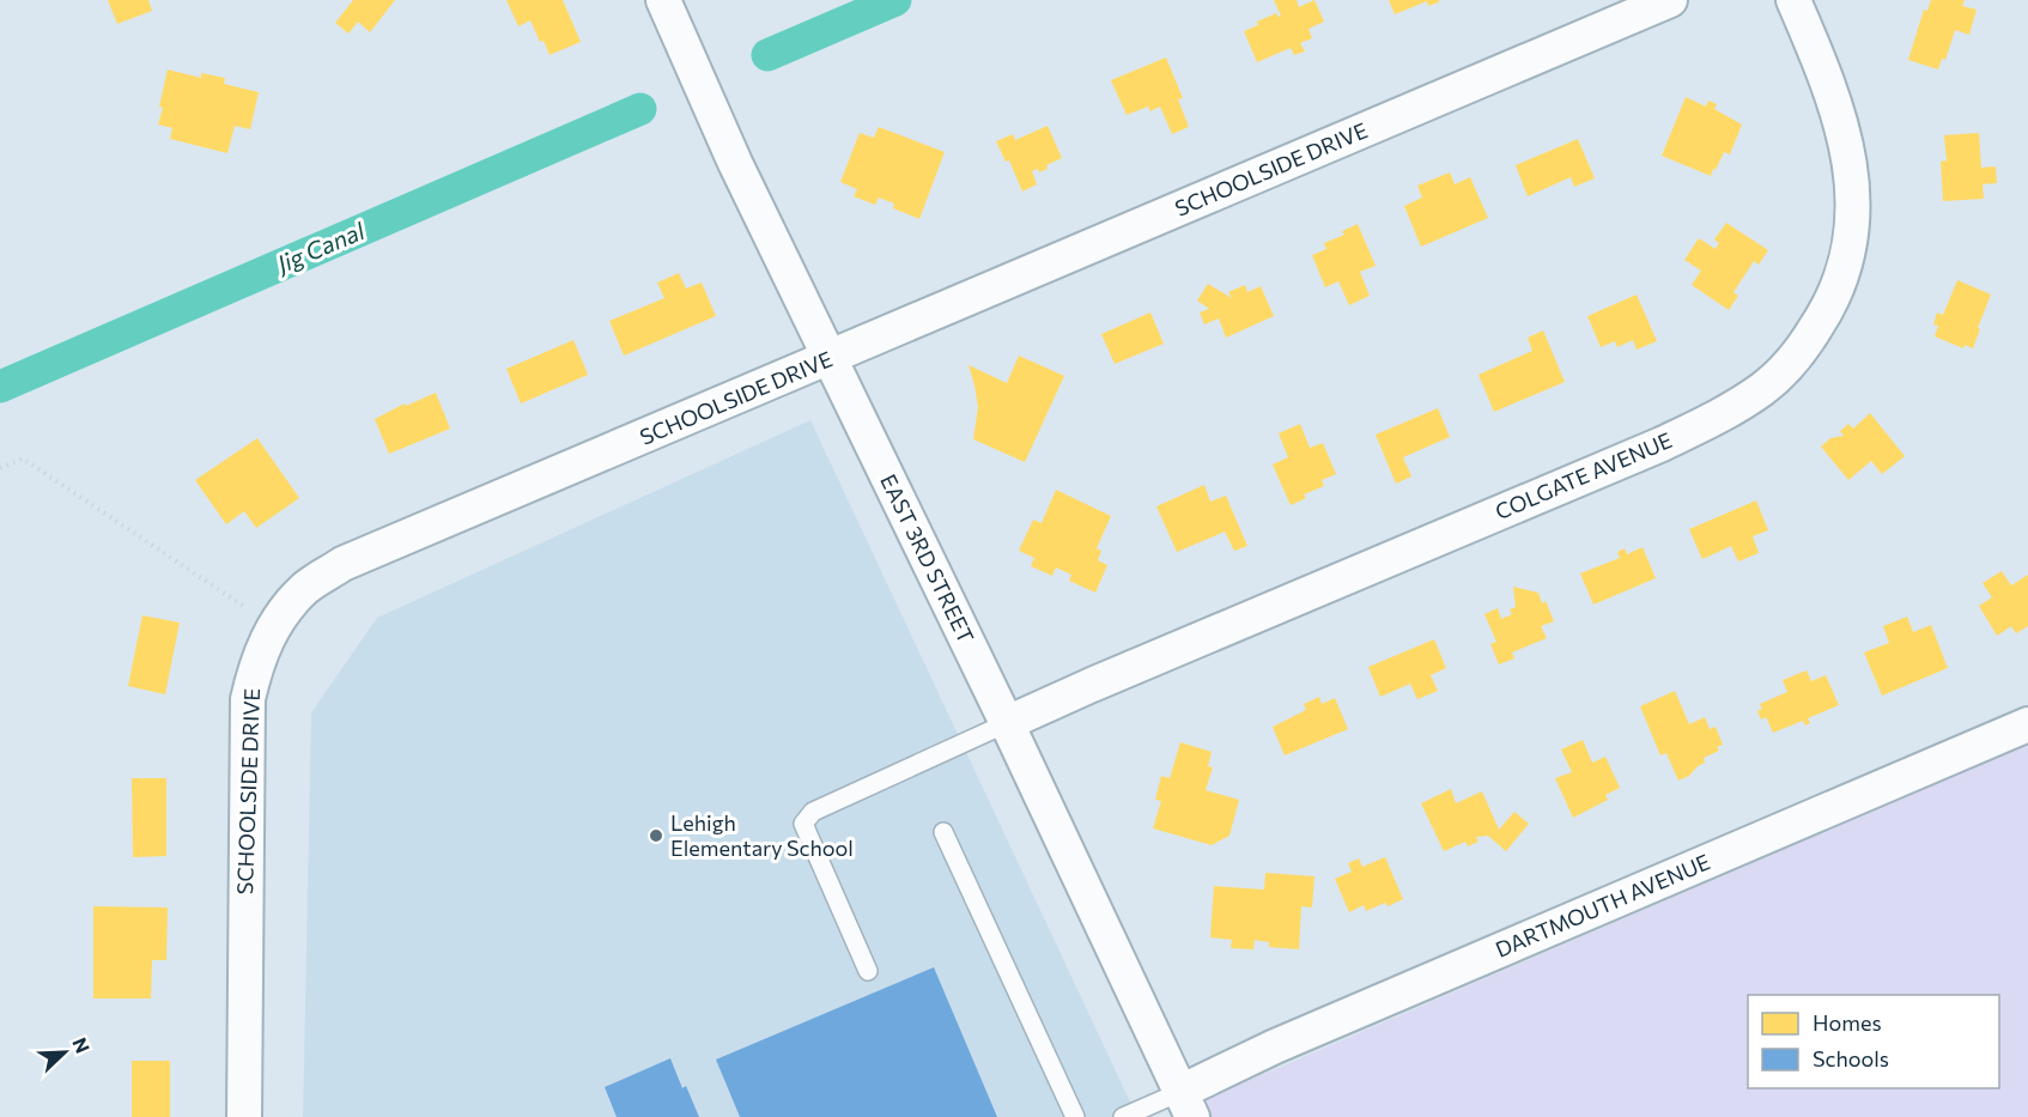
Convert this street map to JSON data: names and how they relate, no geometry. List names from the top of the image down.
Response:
{
  "streets": {
    "street": [
      "SCHOOLSIDE DRIVE",
      "COLGATE AVENUE",
      "EAST 3RD STREET",
      "DARTMOUTH AVENUE"
    ]
  },
  "crossings": [
    ["SCHOOLSIDE DRIVE", "EAST 3RD STREET"],
    ["COLGATE AVENUE", "EAST 3RD STREET"],
    ["EAST 3RD STREET", "DARTMOUTH AVENUE"]
  ],
  "water": ["Jig Canal"],
  "places": ["Lehigh Elementary School"],
  "legend": ["Homes", "Schools"],
  "north": "top right"
}
